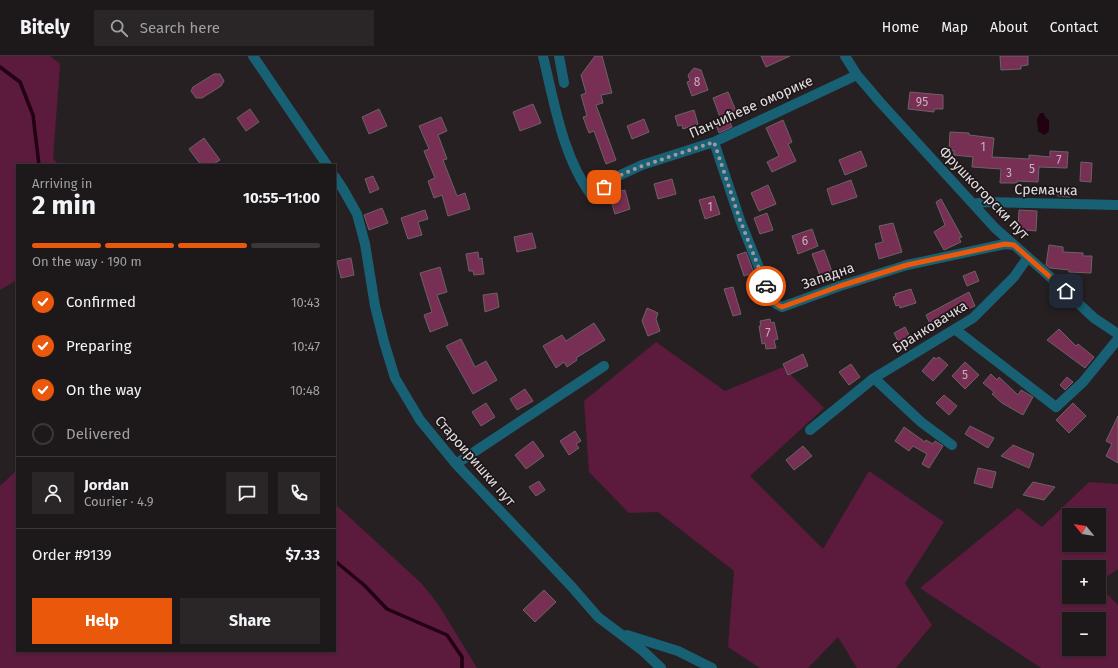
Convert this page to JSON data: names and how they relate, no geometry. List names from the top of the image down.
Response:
{
  "streets": {
    "street": [
      "Панчићеве оморике",
      "Сремачка",
      "Фрушкогорски пут",
      "Западна",
      "Бранковачка",
      "Староиришки пут"
    ]
  },
  "crossings": [
    ["Панчићеве оморике", "Фрушкогорски пут"],
    ["Панчићеве оморике", "Западна"],
    ["Сремачка", "Фрушкогорски пут"],
    ["Фрушкогорски пут", "Западна"],
    ["Фрушкогорски пут", "Бранковачка"]
  ],
  "house_numbers": [
    "8",
    "95",
    "1",
    "7",
    "5",
    "3",
    "1",
    "6",
    "7",
    "5"
  ],
  "north": "top left",
  "page": {
    "header": "Bitely",
    "search": "Search here",
    "nav": [
      "Home",
      "Map",
      "About",
      "Contact"
    ],
    "heading": ["2 min", "Arriving in", "10:55–11:00"],
    "panel": [
      "Jordan",
      "Courier · 4.9",
      "Order #9139",
      "$7.33"
    ],
    "bar": "On the way · 190 m",
    "list": [
      ["Confirmed", "10:43"],
      ["Preparing", "10:47"],
      ["On the way", "10:48"],
      "Delivered"
    ],
    "map_buttons": ["+", "−"],
    "buttons": ["Help", "Share"]
  }
}
